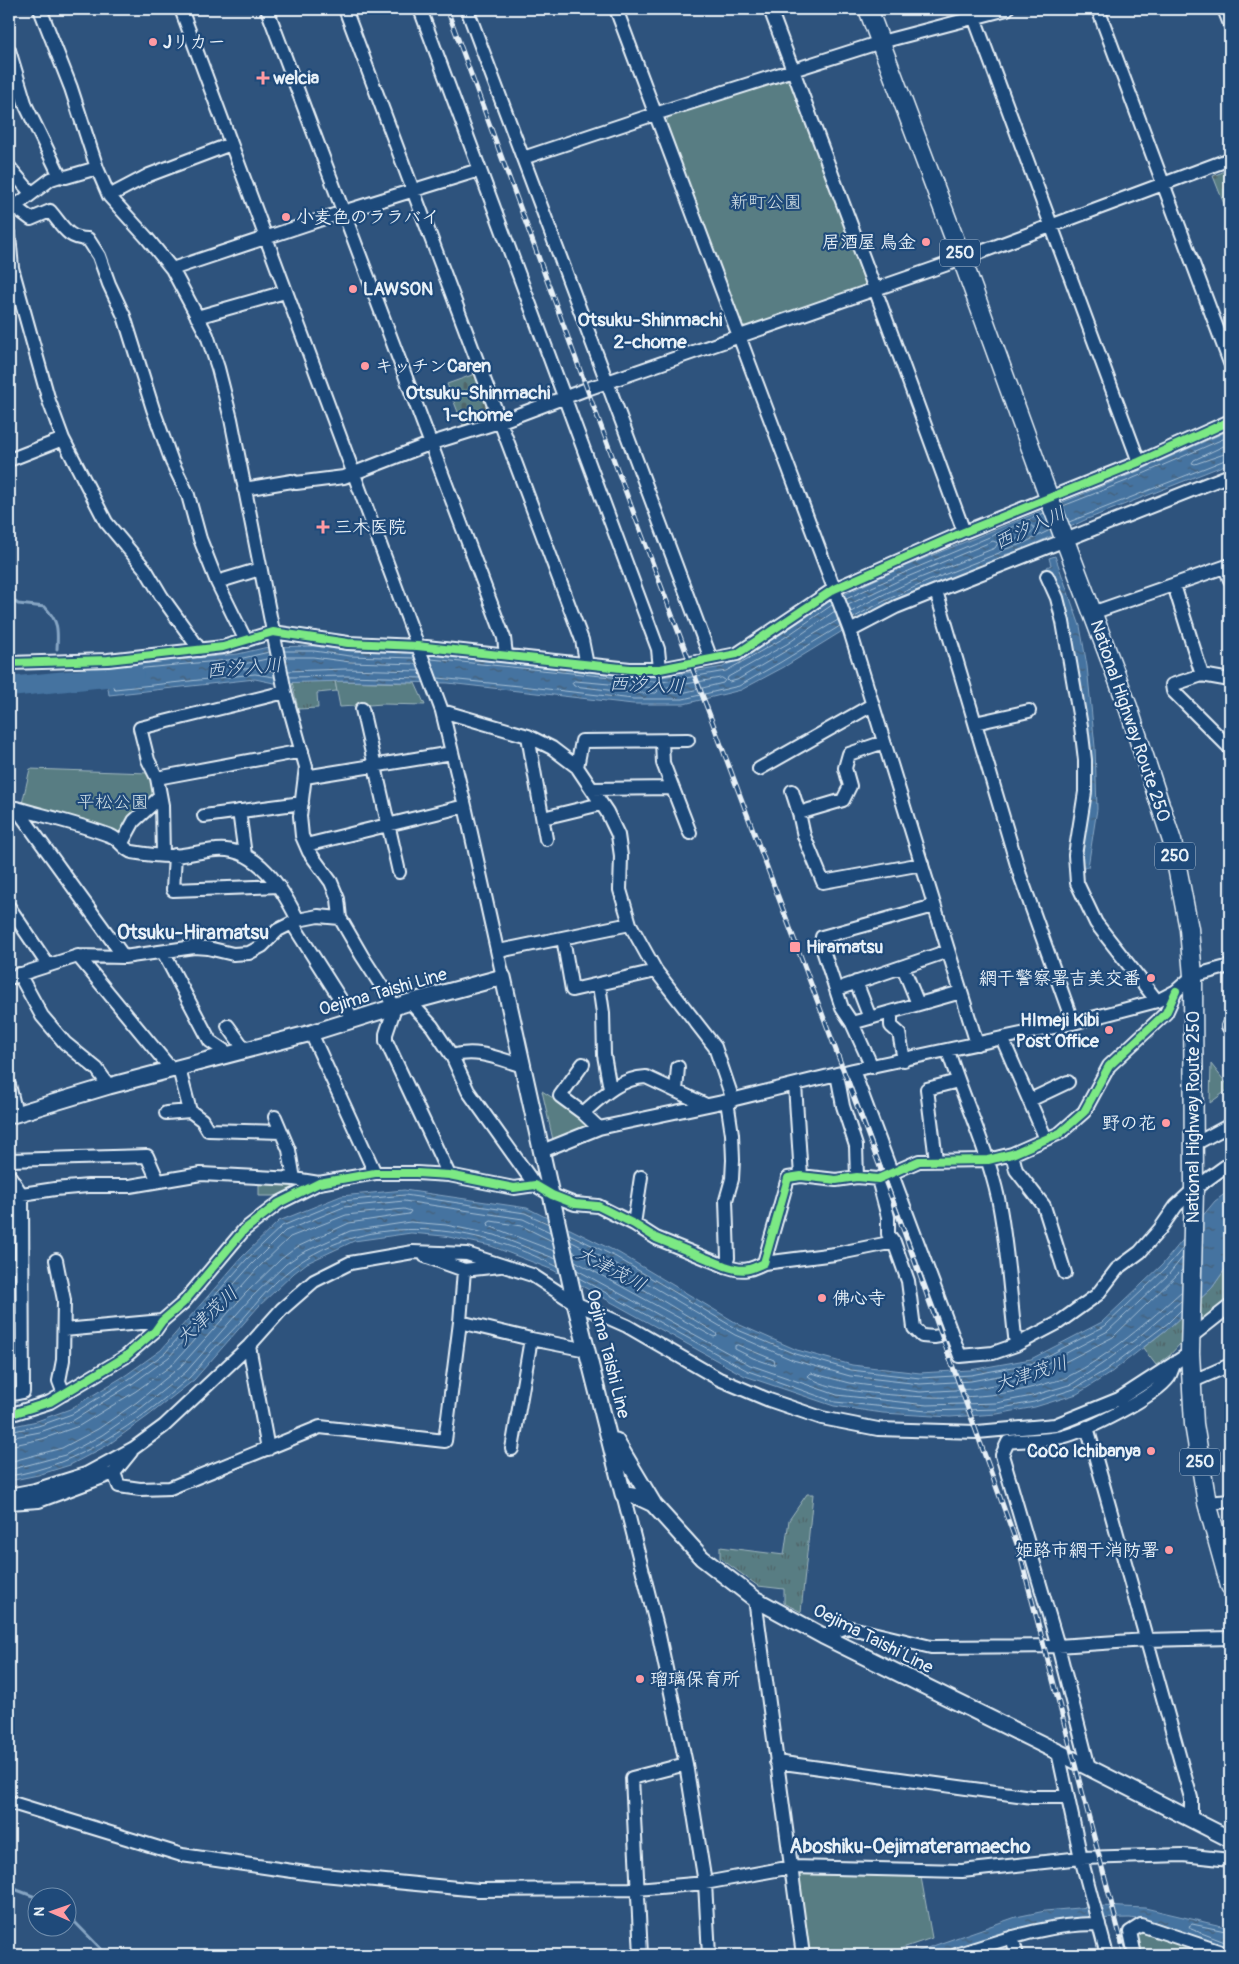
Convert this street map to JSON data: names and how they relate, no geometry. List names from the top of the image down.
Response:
{
  "streets": {
    "highway": ["250", "National Highway Route 250"],
    "main road": ["Oejima Taishi Line"]
  },
  "districts": [
    "Otsuku-Shinmachi 2-chome",
    "Otsuku-Shinmachi 1-chome",
    "Otsuku-Hiramatsu",
    "Aboshiku-Oejimateramaecho"
  ],
  "water": ["西汐入川", "大津茂川"],
  "parks": ["新町公園", "平松公園"],
  "places": {
    "other": [
      "Jリカー",
      "小麦色のララバイ",
      "居酒屋 鳥金",
      "LAWSON",
      "キッチンCaren",
      "網干警察署吉美交番",
      "HImeji Kibi Post Office",
      "野の花",
      "佛心寺",
      "CoCo Ichibanya",
      "姫路市網干消防署",
      "瑠璃保育所"
    ],
    "health": ["welcia", "三木医院"],
    "transit": ["Hiramatsu"]
  },
  "north": "left"
}
